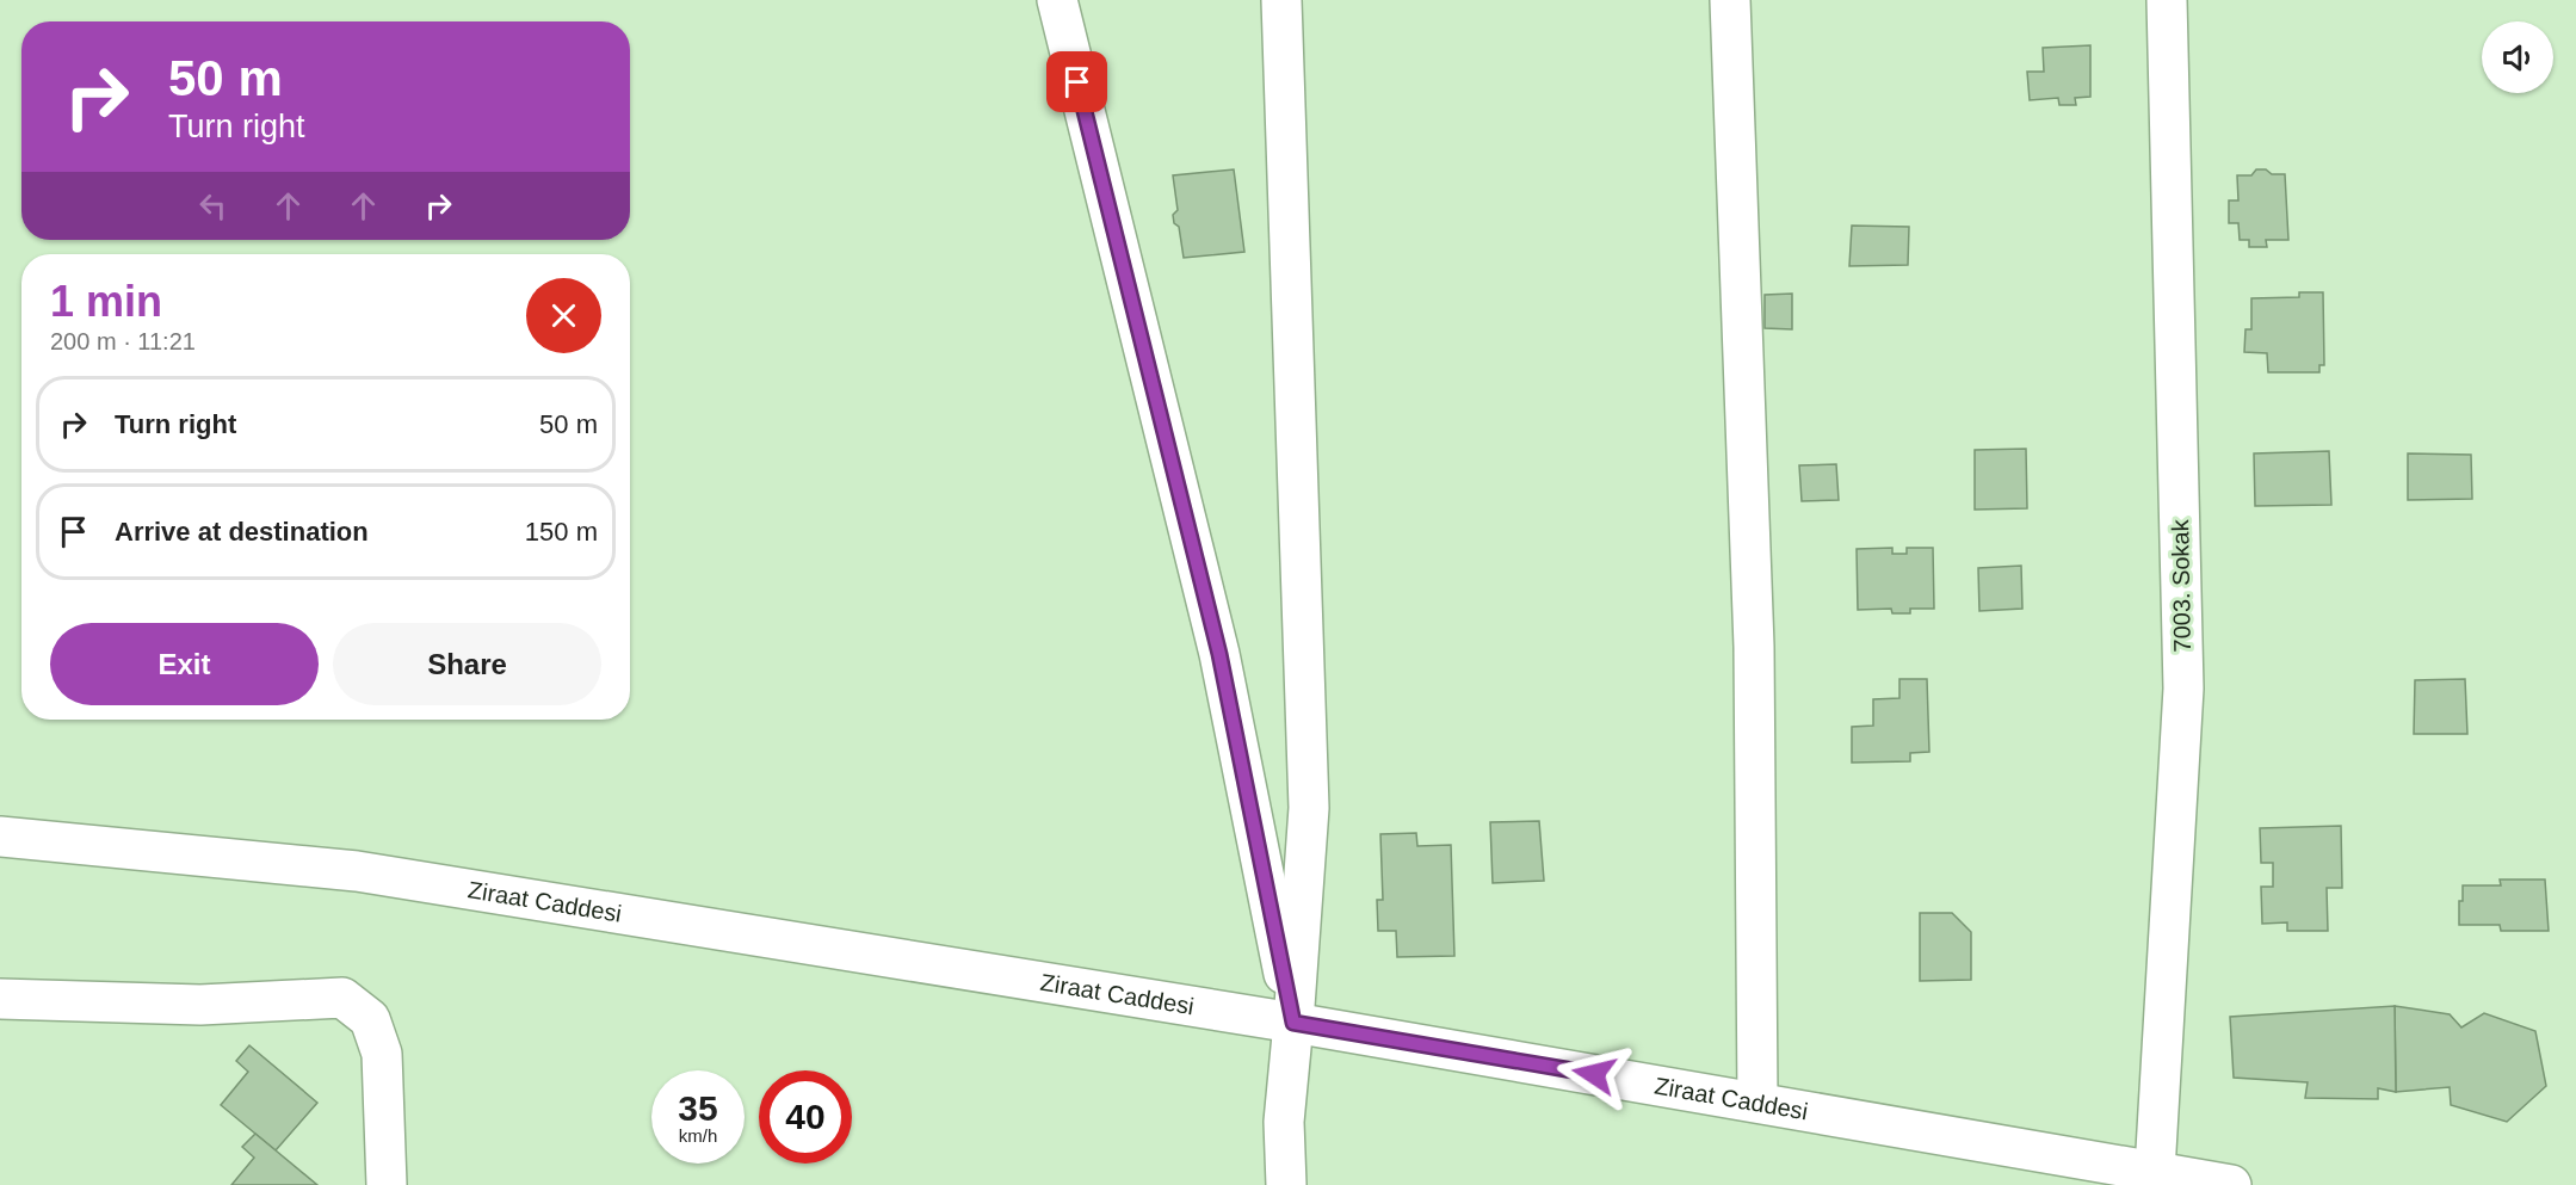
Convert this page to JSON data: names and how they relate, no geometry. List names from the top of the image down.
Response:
{
  "streets": {
    "street": ["7003. Sokak", "Ziraat Caddesi"]
  },
  "crossings": [
    ["7003. Sokak", "Ziraat Caddesi"]
  ],
  "page": {
    "turn": ["50 m", "Turn right"],
    "heading": ["1 min", "200 m · 11:21"],
    "list": [
      {
        "name": "Turn right",
        "value": "50 m"
      },
      {
        "name": "Arrive at destination",
        "value": "150 m"
      }
    ],
    "buttons": ["Exit", "Share"],
    "speed": "35 km/h",
    "limit": "40"
  }
}
